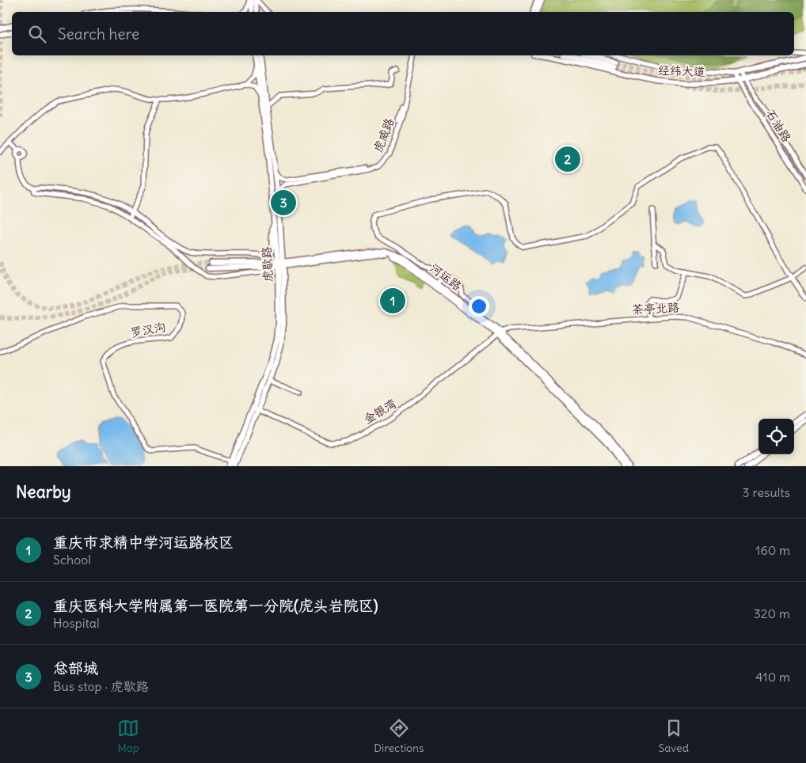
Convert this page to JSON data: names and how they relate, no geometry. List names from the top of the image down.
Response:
{
  "streets": {
    "main road": ["经纬大道", "虎歇路", "河运路"],
    "street": [
      "石油路",
      "虎威路",
      "茶亭北路",
      "罗汉沟",
      "金银湾"
    ]
  },
  "crossings": [
    ["经纬大道", "石油路"],
    ["虎威路", "虎歇路"],
    ["虎歇路", "河运路"],
    ["虎歇路", "罗汉沟"],
    ["虎歇路", "金银湾"],
    ["河运路", "茶亭北路"],
    ["河运路", "金银湾"],
    ["茶亭北路", "金银湾"]
  ],
  "page": {
    "search": "Search here",
    "pins": ["2", "3", "1"],
    "heading": ["Nearby", "3 results"],
    "list": [
      {
        "mark": "1",
        "name": "重庆市求精中学河运路校区",
        "note": "School",
        "value": "160 m"
      },
      {
        "mark": "2",
        "name": "重庆医科大学附属第一医院第一分院(虎头岩院区)",
        "note": "Hospital",
        "value": "320 m"
      },
      {
        "mark": "3",
        "name": "总部城",
        "note": "Bus stop · 虎歇路",
        "value": "410 m"
      }
    ],
    "nav": ["Map", "Directions", "Saved"]
  }
}
